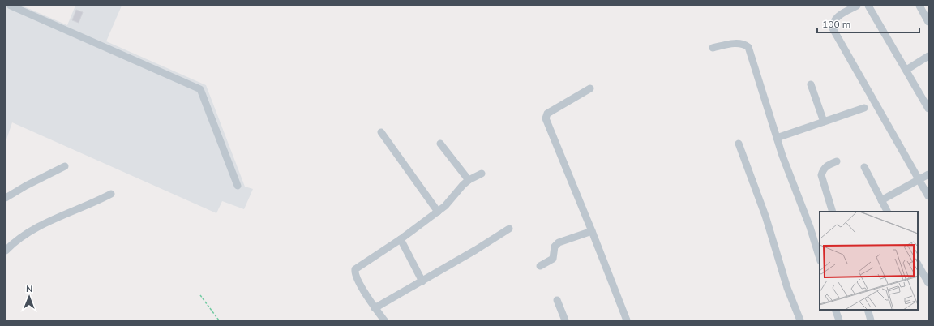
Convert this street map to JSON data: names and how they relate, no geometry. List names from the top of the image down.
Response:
{
  "scale_bar": "100 m",
  "north": "top"
}
